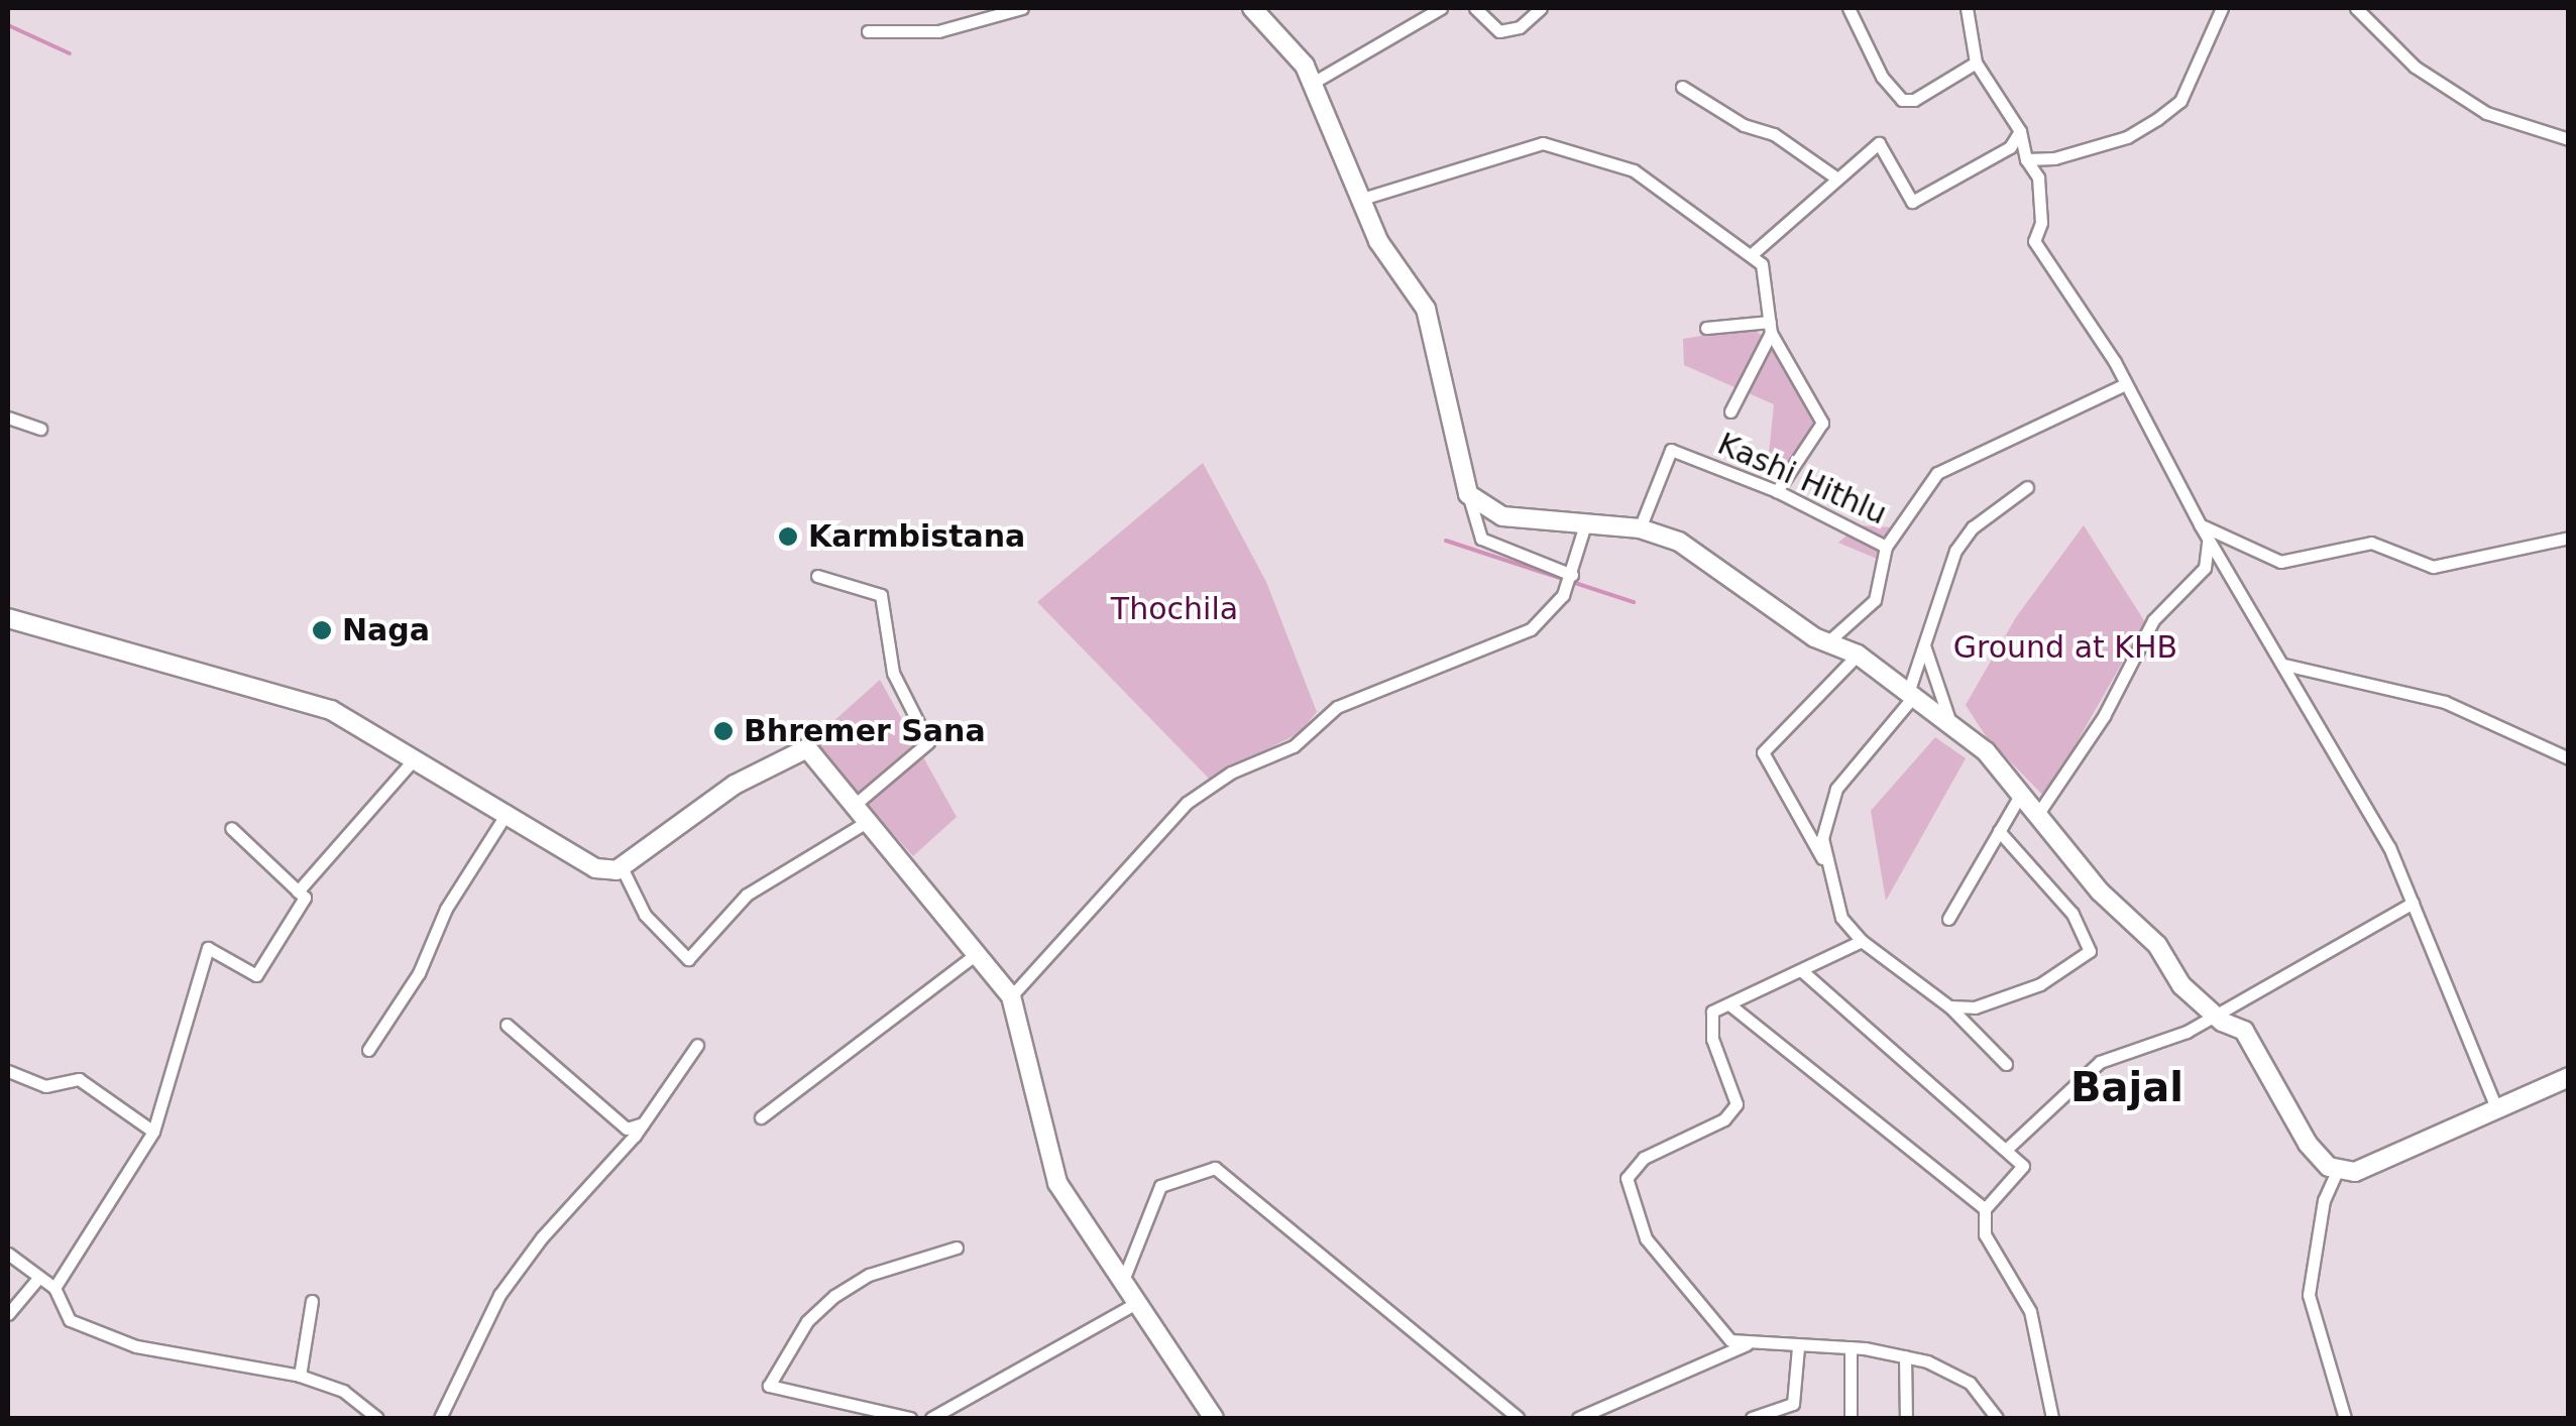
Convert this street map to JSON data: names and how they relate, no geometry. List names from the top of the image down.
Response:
{
  "streets": {
    "street": ["Kashi Hithlu"]
  },
  "districts": ["Bajal"],
  "parks": ["Thochila", "Ground at KHB"],
  "places": ["Karmbistana", "Naga", "Bhremer Sana"]
}
